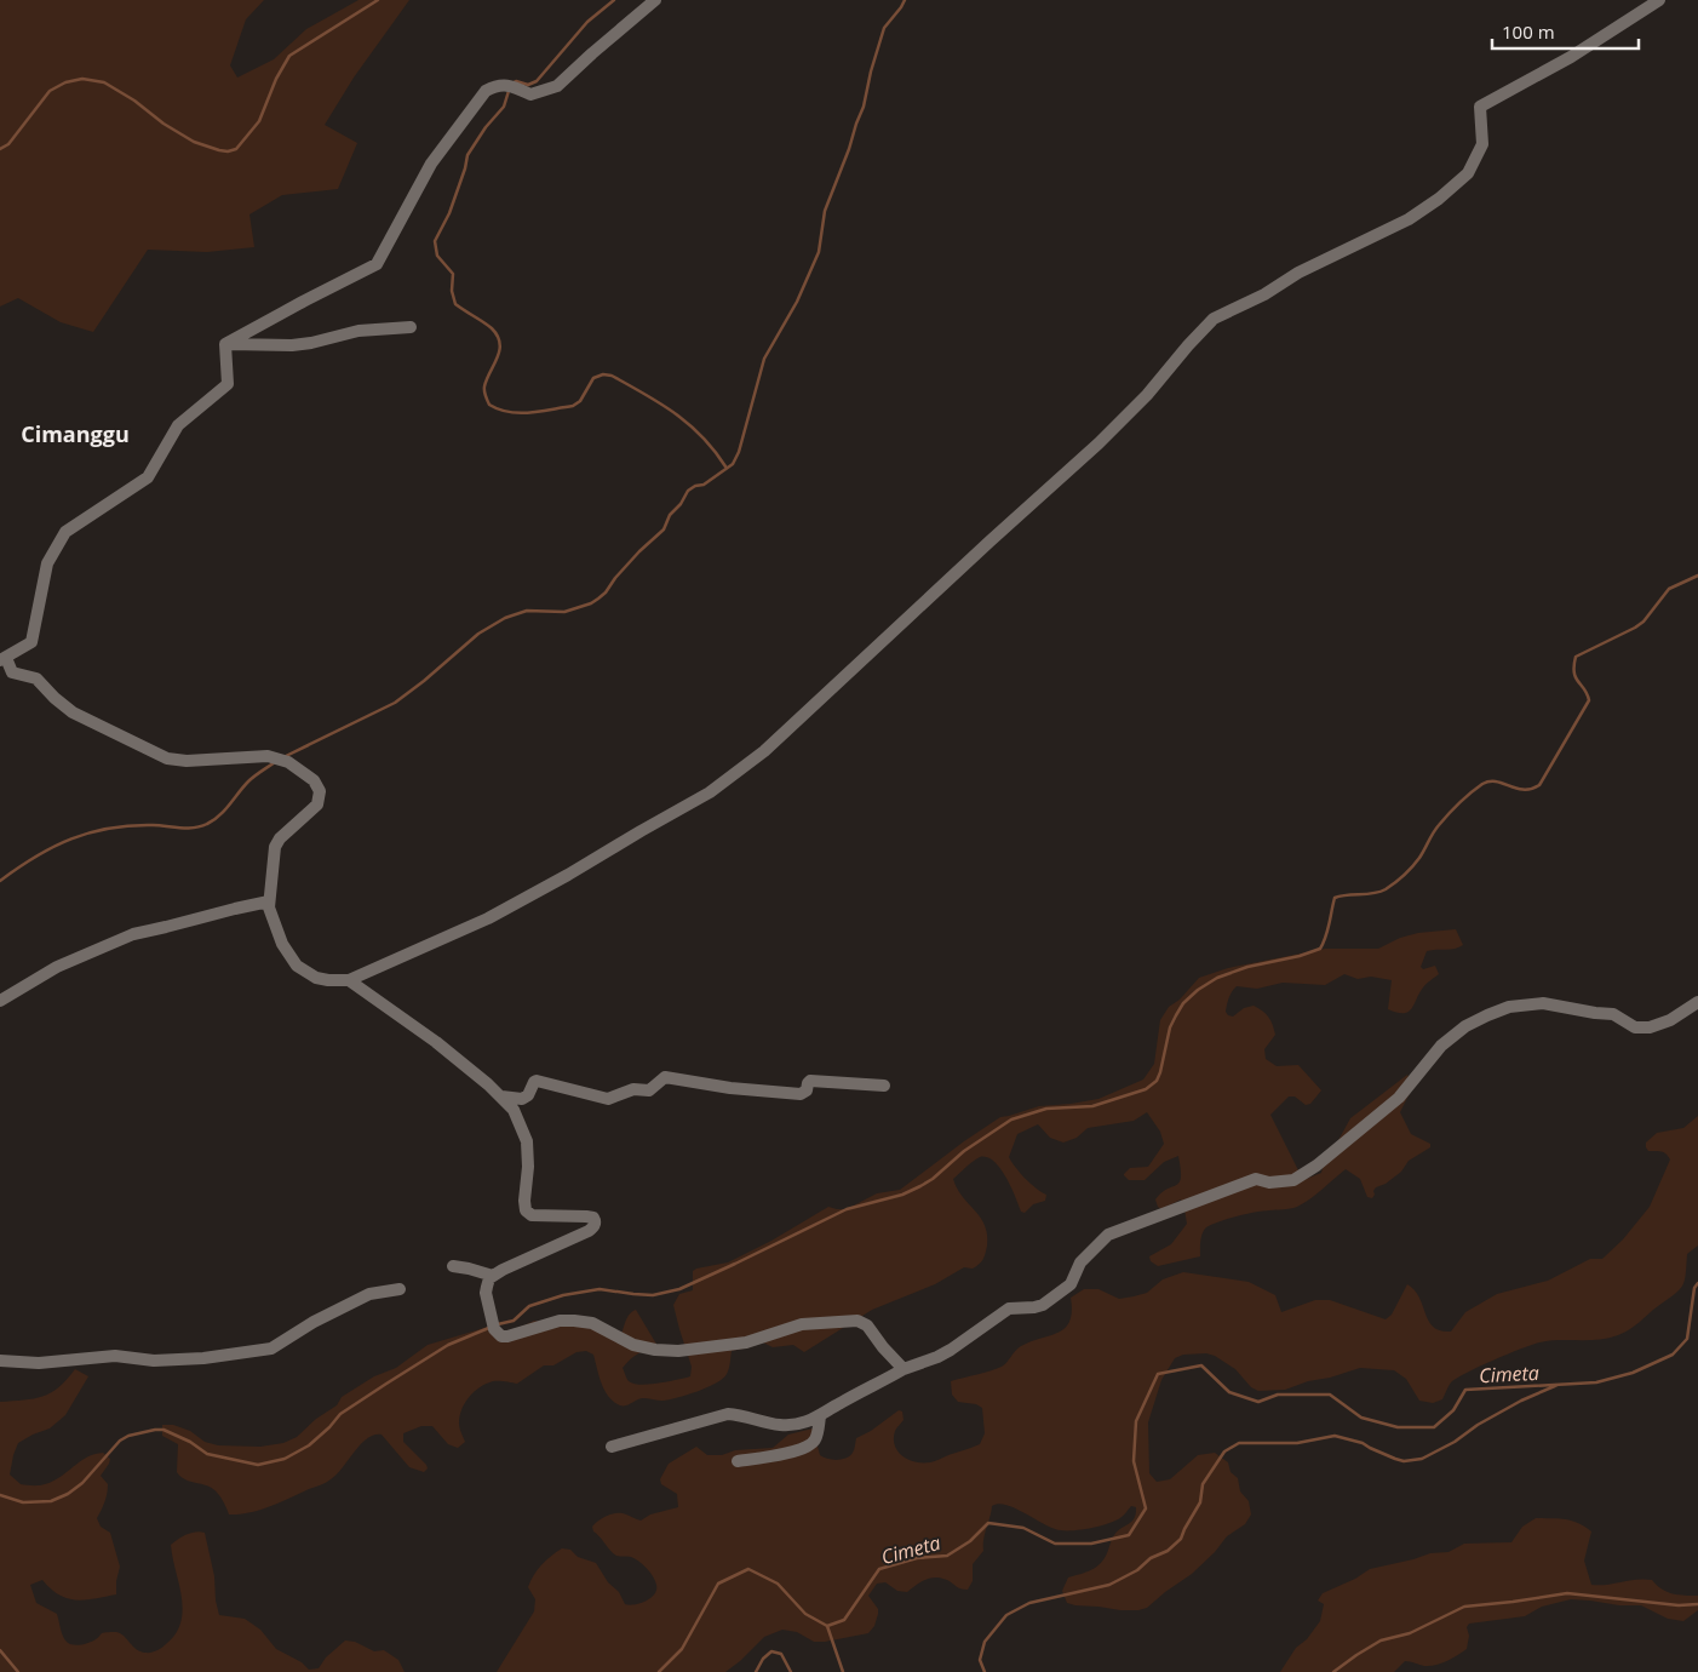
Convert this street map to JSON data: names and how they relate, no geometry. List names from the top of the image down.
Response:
{
  "districts": ["Cimanggu"],
  "water": ["Cimeta"],
  "scale_bar": "100 m"
}
